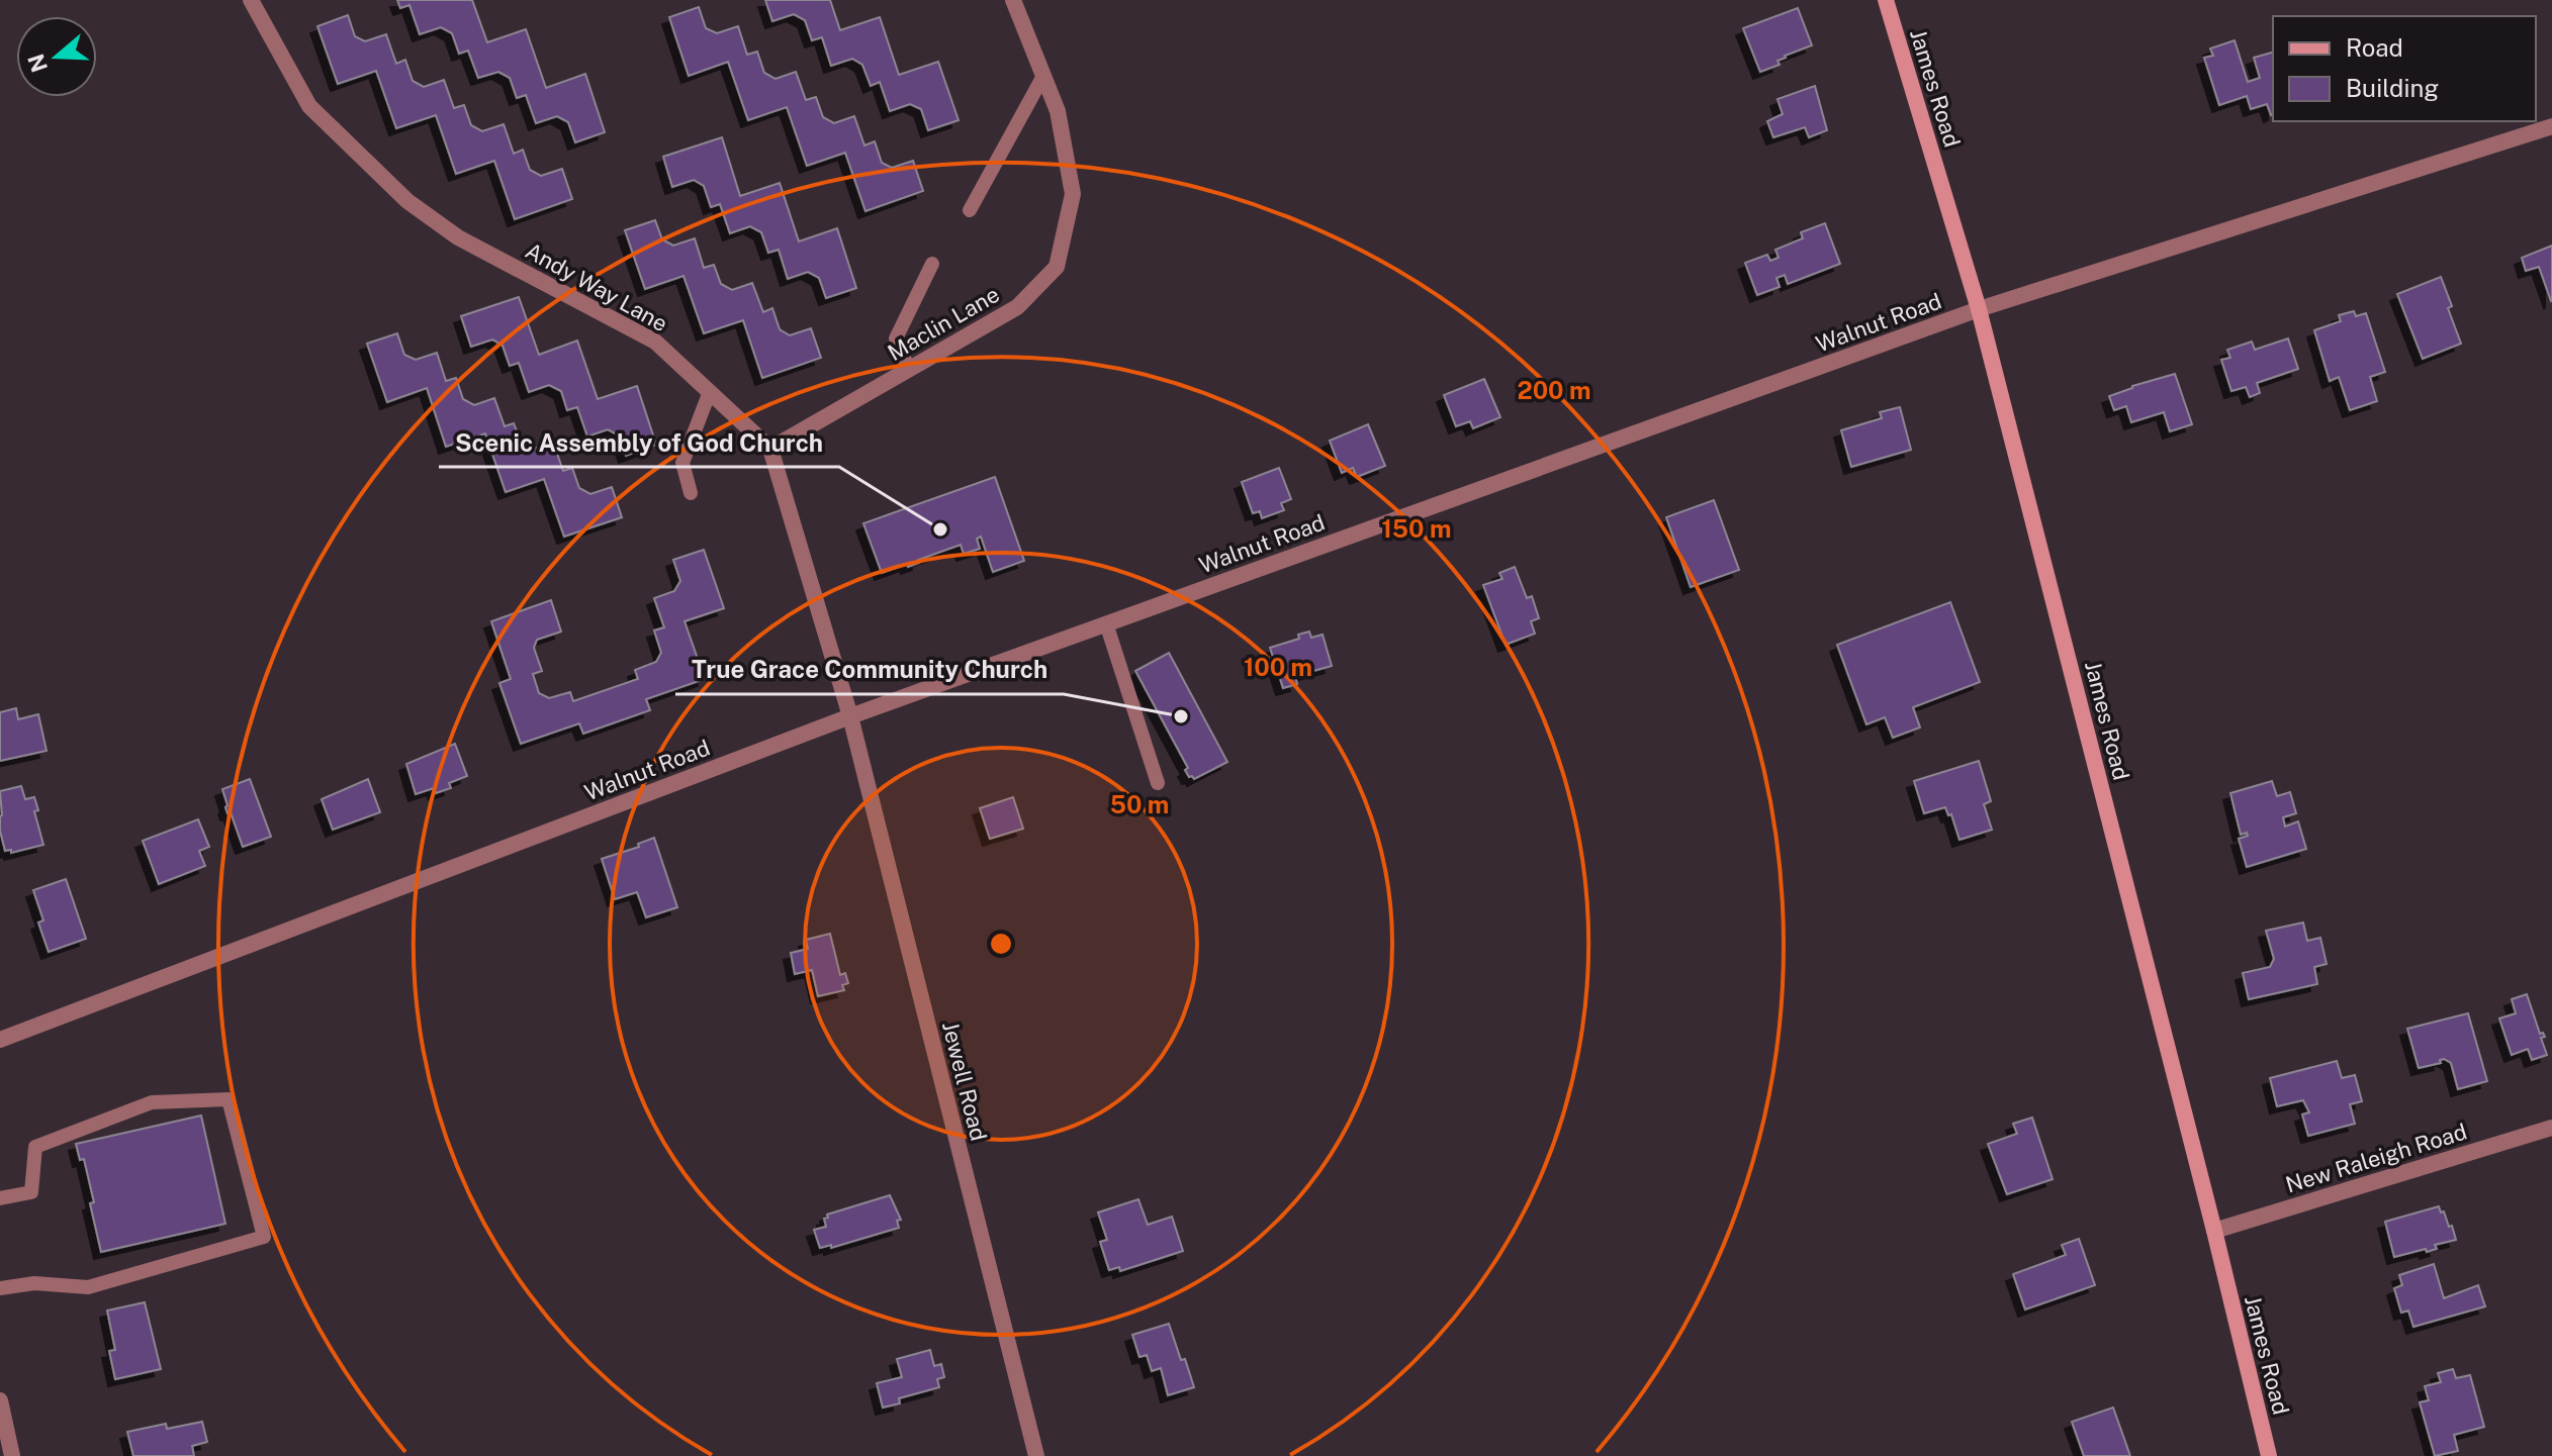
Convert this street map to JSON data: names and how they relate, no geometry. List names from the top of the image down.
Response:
{
  "streets": {
    "main road": ["James Road"],
    "street": [
      "Andy Way Lane",
      "Walnut Road",
      "Maclin Lane",
      "Jewell Road",
      "New Raleigh Road"
    ]
  },
  "crossings": [
    ["James Road", "Walnut Road"],
    ["James Road", "New Raleigh Road"],
    ["Andy Way Lane", "Maclin Lane"],
    ["Walnut Road", "Jewell Road"]
  ],
  "places": ["Scenic Assembly of God Church", "True Grace Community Church"],
  "legend": ["Road", "Building"],
  "north": "left",
  "rings": [
    "200 m",
    "150 m",
    "100 m",
    "50 m"
  ]
}
